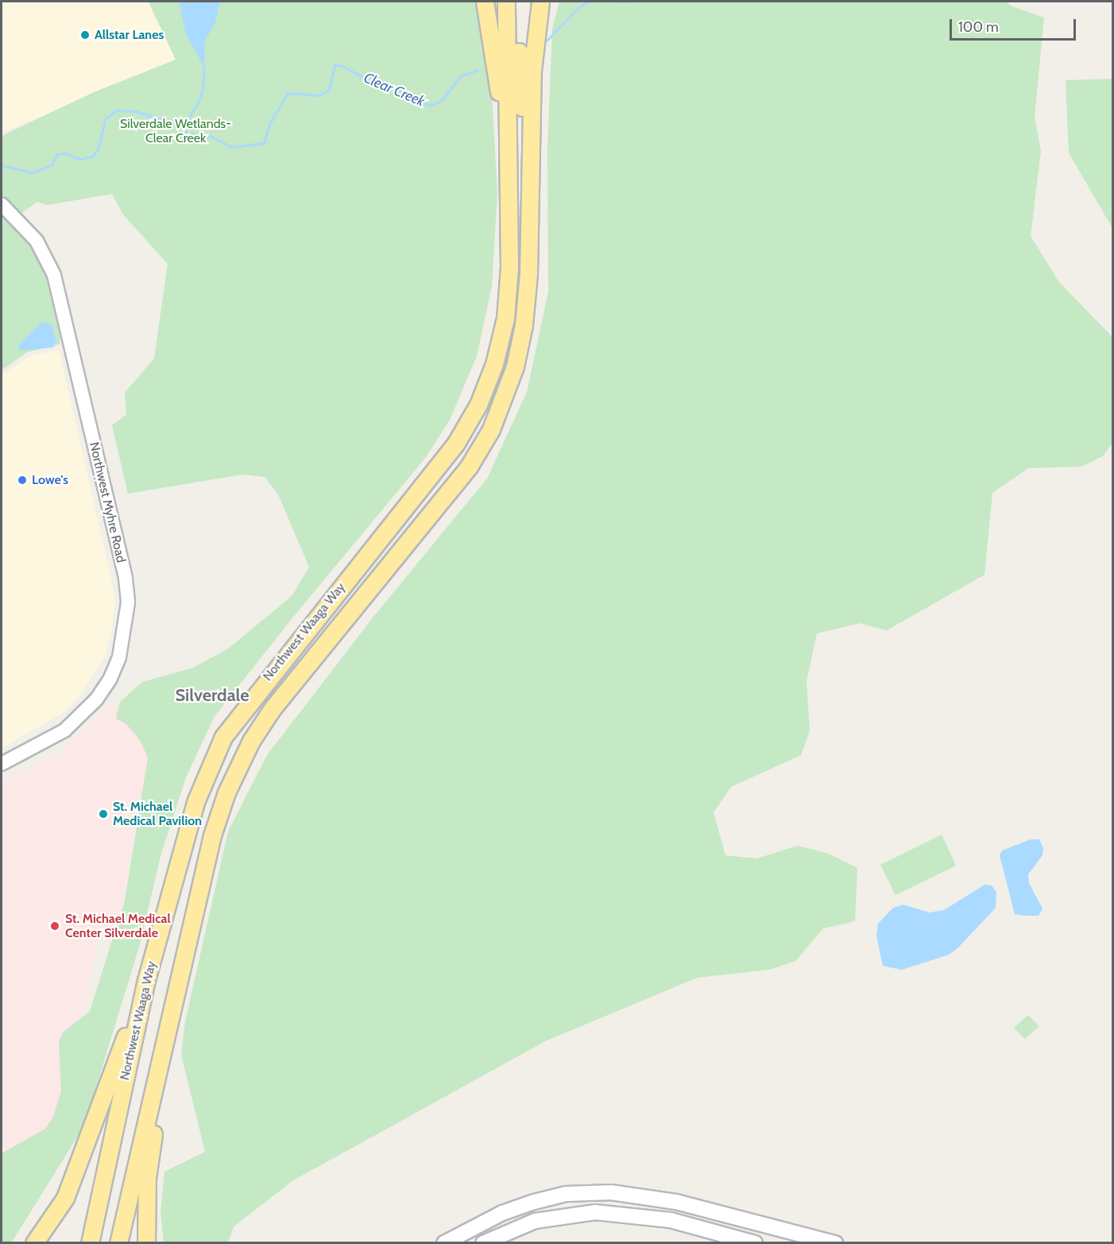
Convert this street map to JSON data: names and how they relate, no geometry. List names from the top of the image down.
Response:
{
  "streets": {
    "highway": ["Northwest Waaga Way"],
    "street": ["Northwest Myhre Road"]
  },
  "districts": ["Silverdale"],
  "water": ["Clear Creek"],
  "parks": ["Silverdale Wetlands- Clear Creek"],
  "places": [
    "Allstar Lanes",
    "Lowe's",
    "St. Michael Medical Pavilion",
    "St. Michael Medical Center Silverdale"
  ],
  "scale_bar": "100 m"
}
